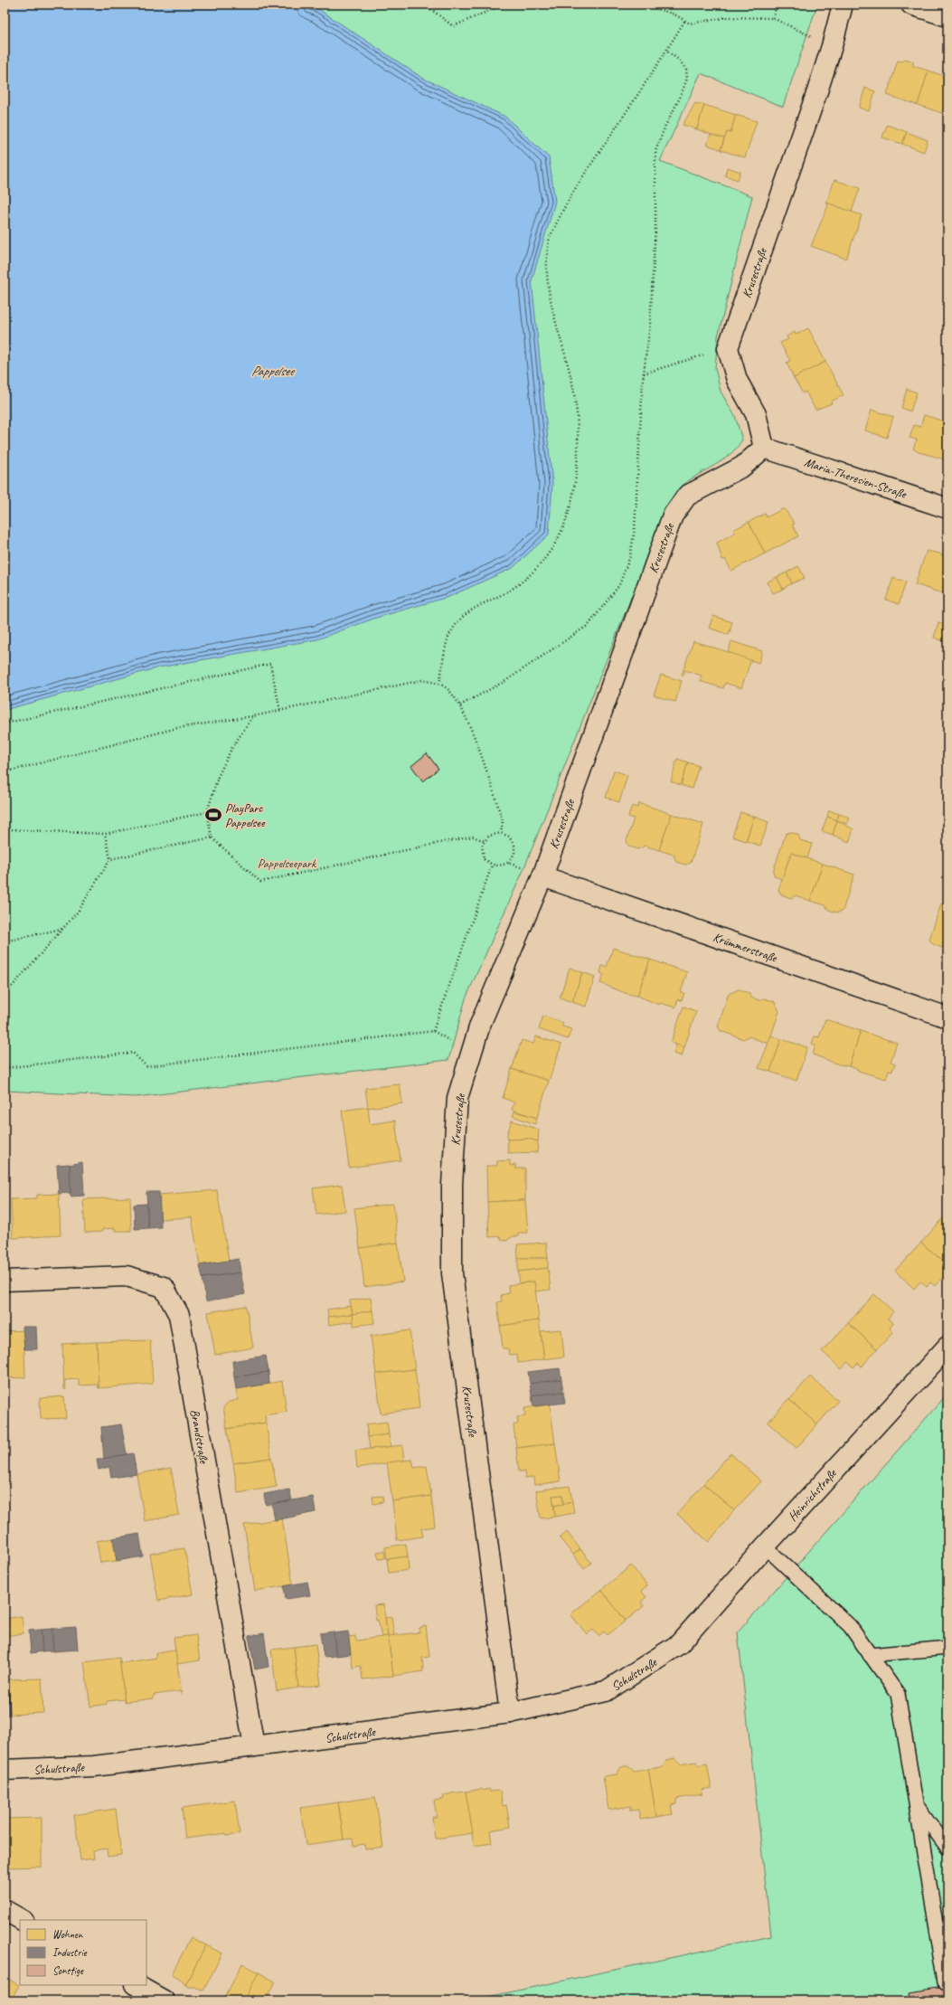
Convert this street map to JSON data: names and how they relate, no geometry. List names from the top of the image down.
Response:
{
  "streets": {
    "street": [
      "Krusestraße",
      "Maria-Theresien-Straße",
      "Krümmerstraße",
      "Brandstraße",
      "Heinrichstraße",
      "Schulstraße"
    ]
  },
  "crossings": [
    ["Krusestraße", "Maria-Theresien-Straße"],
    ["Krusestraße", "Krümmerstraße"],
    ["Krusestraße", "Schulstraße"],
    ["Brandstraße", "Schulstraße"],
    ["Heinrichstraße", "Schulstraße"]
  ],
  "water": ["Pappelsee"],
  "parks": ["Pappelseepark"],
  "places": {
    "sports": ["PlayParc Pappelsee"]
  },
  "legend": ["Wohnen", "Industrie", "Sonstige"]
}
